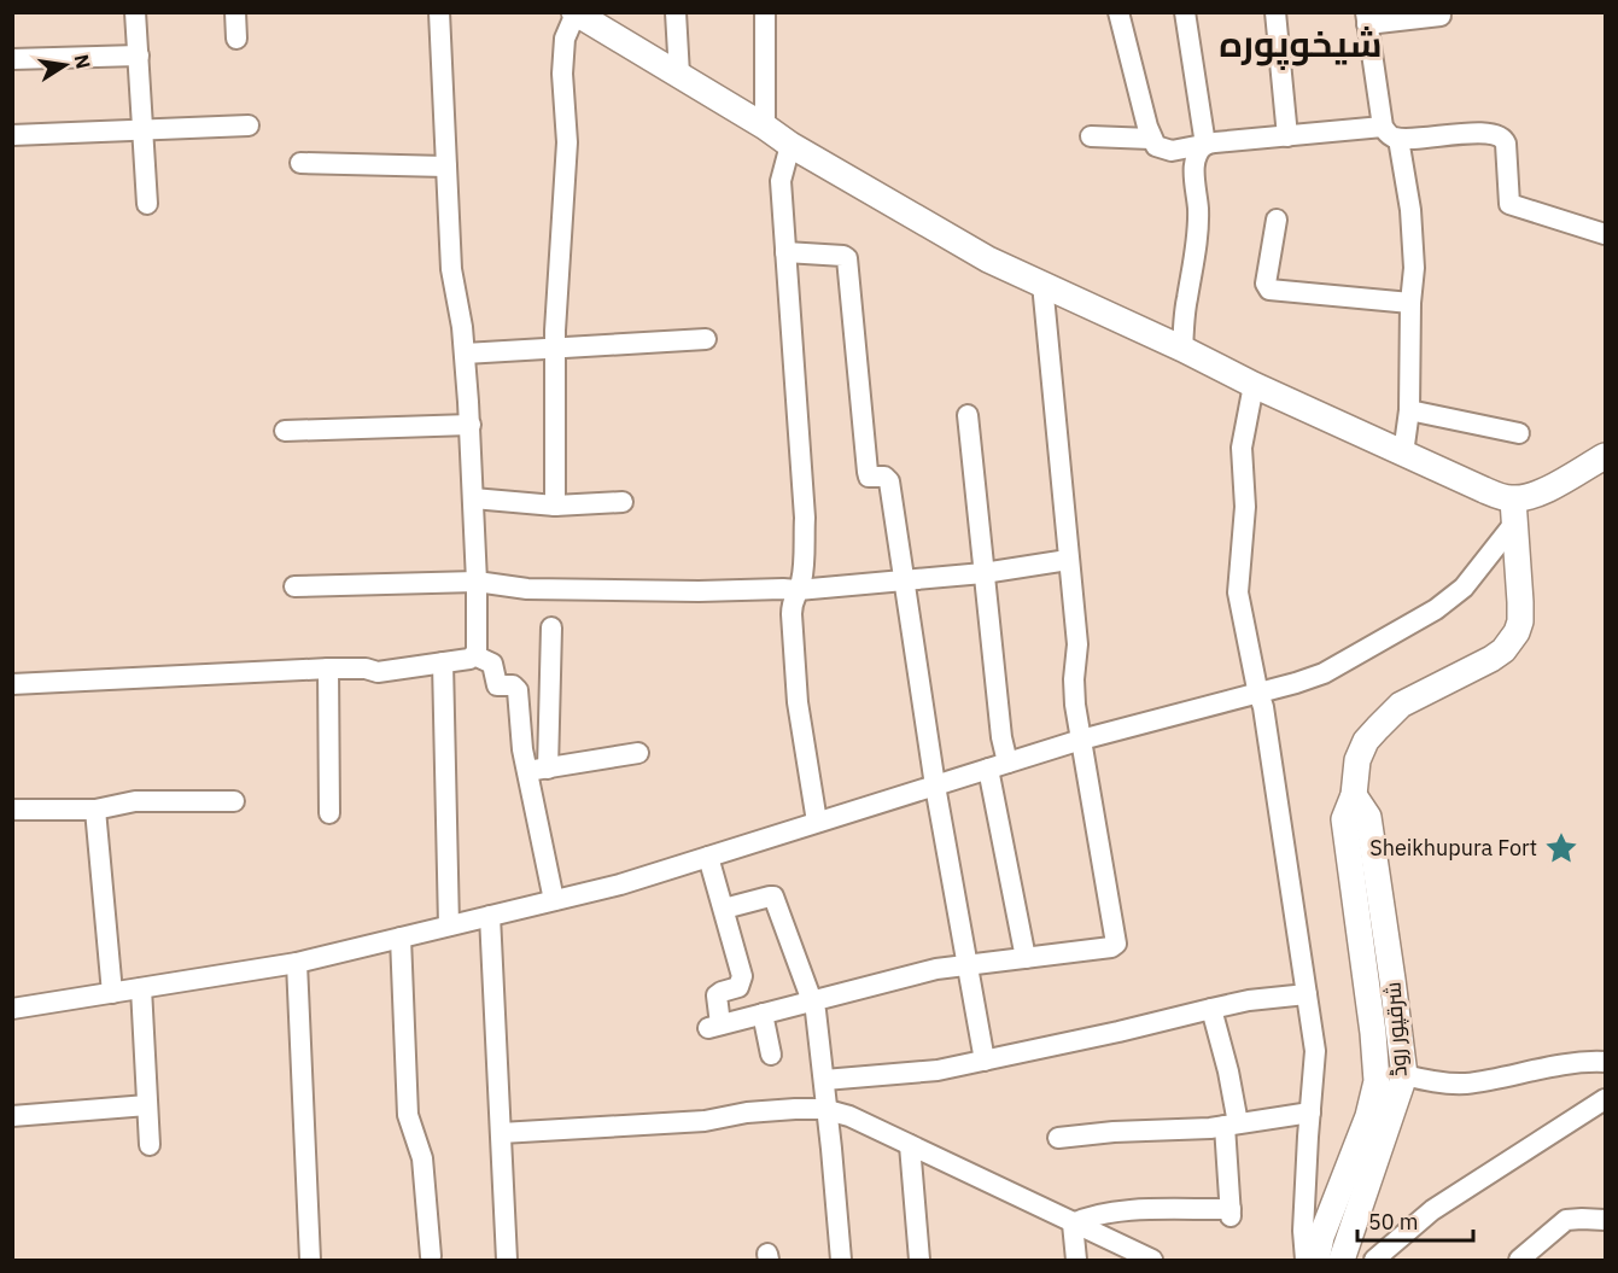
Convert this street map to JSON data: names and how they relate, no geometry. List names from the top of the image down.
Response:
{
  "streets": {
    "main road": ["شرقپور روڈ"]
  },
  "districts": ["شیخوپورہ"],
  "places": {
    "place": ["Sheikhupura Fort"]
  },
  "scale_bar": "50 m",
  "north": "right"
}
